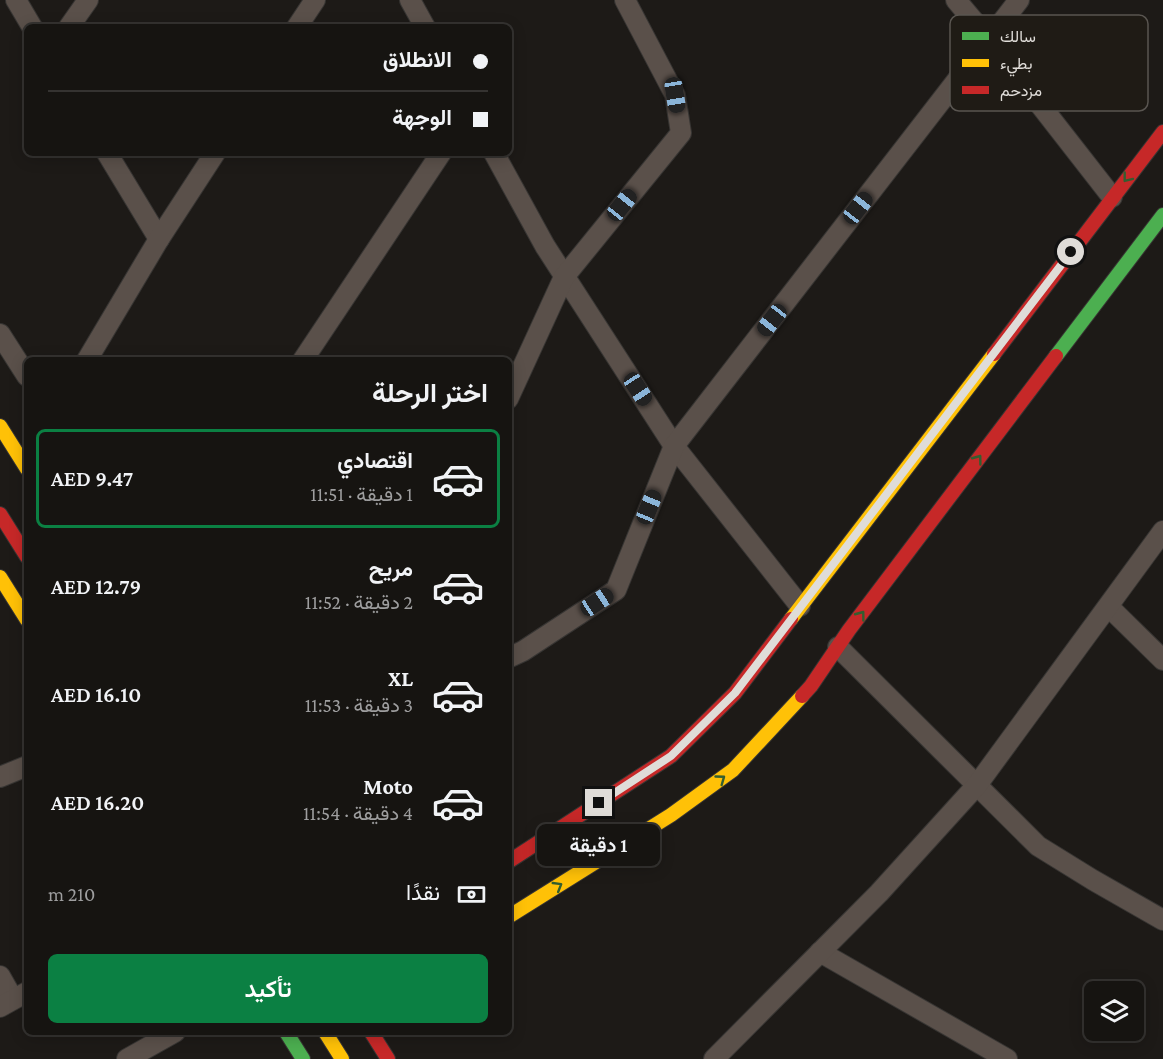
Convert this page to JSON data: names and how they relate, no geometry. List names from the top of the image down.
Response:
{
  "legend": ["سالك", "بطيء", "مزدحم"],
  "page": {
    "banner": ["الانطلاق", "الوجهة"],
    "heading": "اختر الرحلة",
    "list": [
      {
        "name": "اقتصادي",
        "note": "1 دقيقة · 11:51",
        "value": "AED 9.47"
      },
      {
        "name": "مريح",
        "note": "2 دقيقة · 11:52",
        "value": "AED 12.79"
      },
      {
        "name": "XL",
        "note": "3 دقيقة · 11:53",
        "value": "AED 16.10"
      },
      {
        "name": "Moto",
        "note": "4 دقيقة · 11:54",
        "value": "AED 16.20"
      }
    ],
    "bubble": "1 دقيقة",
    "pay": ["نقدًا", "210 m"],
    "buttons": "تأكيد"
  }
}
